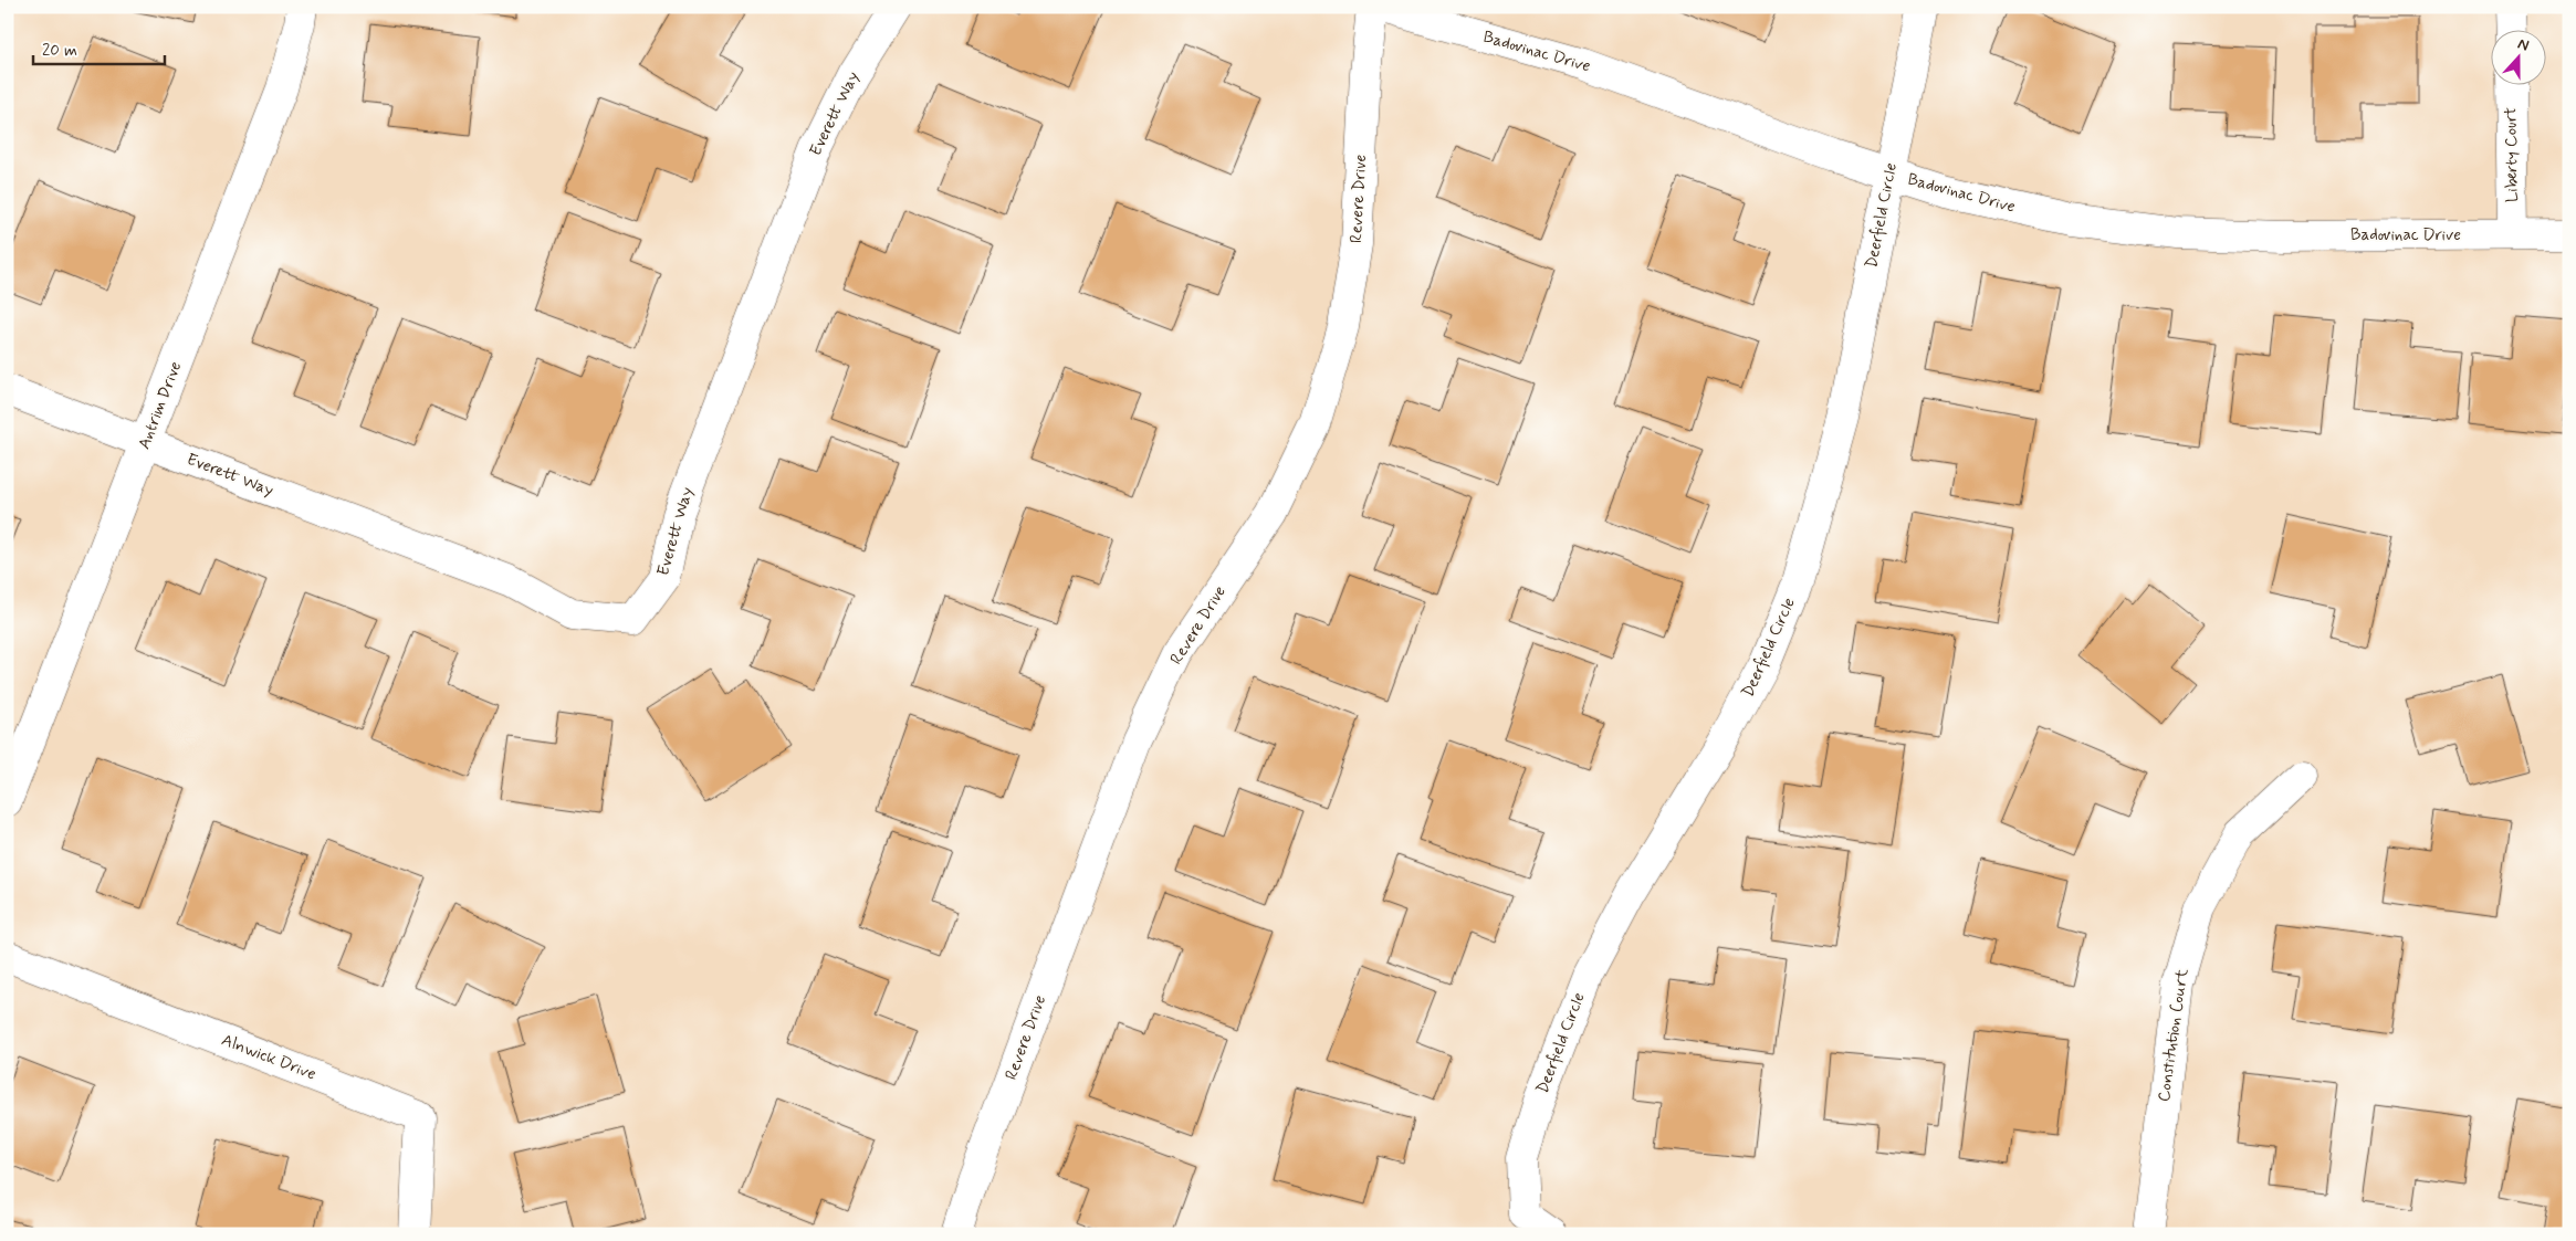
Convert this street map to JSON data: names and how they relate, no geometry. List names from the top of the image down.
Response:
{
  "streets": {
    "street": [
      "Badovinac Drive",
      "Everett Way",
      "Liberty Court",
      "Revere Drive",
      "Deerfield Circle",
      "Antrim Drive",
      "Constitution Court",
      "Alnwick Drive"
    ]
  },
  "crossings": [
    ["Badovinac Drive", "Liberty Court"],
    ["Badovinac Drive", "Deerfield Circle"],
    ["Everett Way", "Antrim Drive"]
  ],
  "scale_bar": "20 m",
  "north": "top"
}
